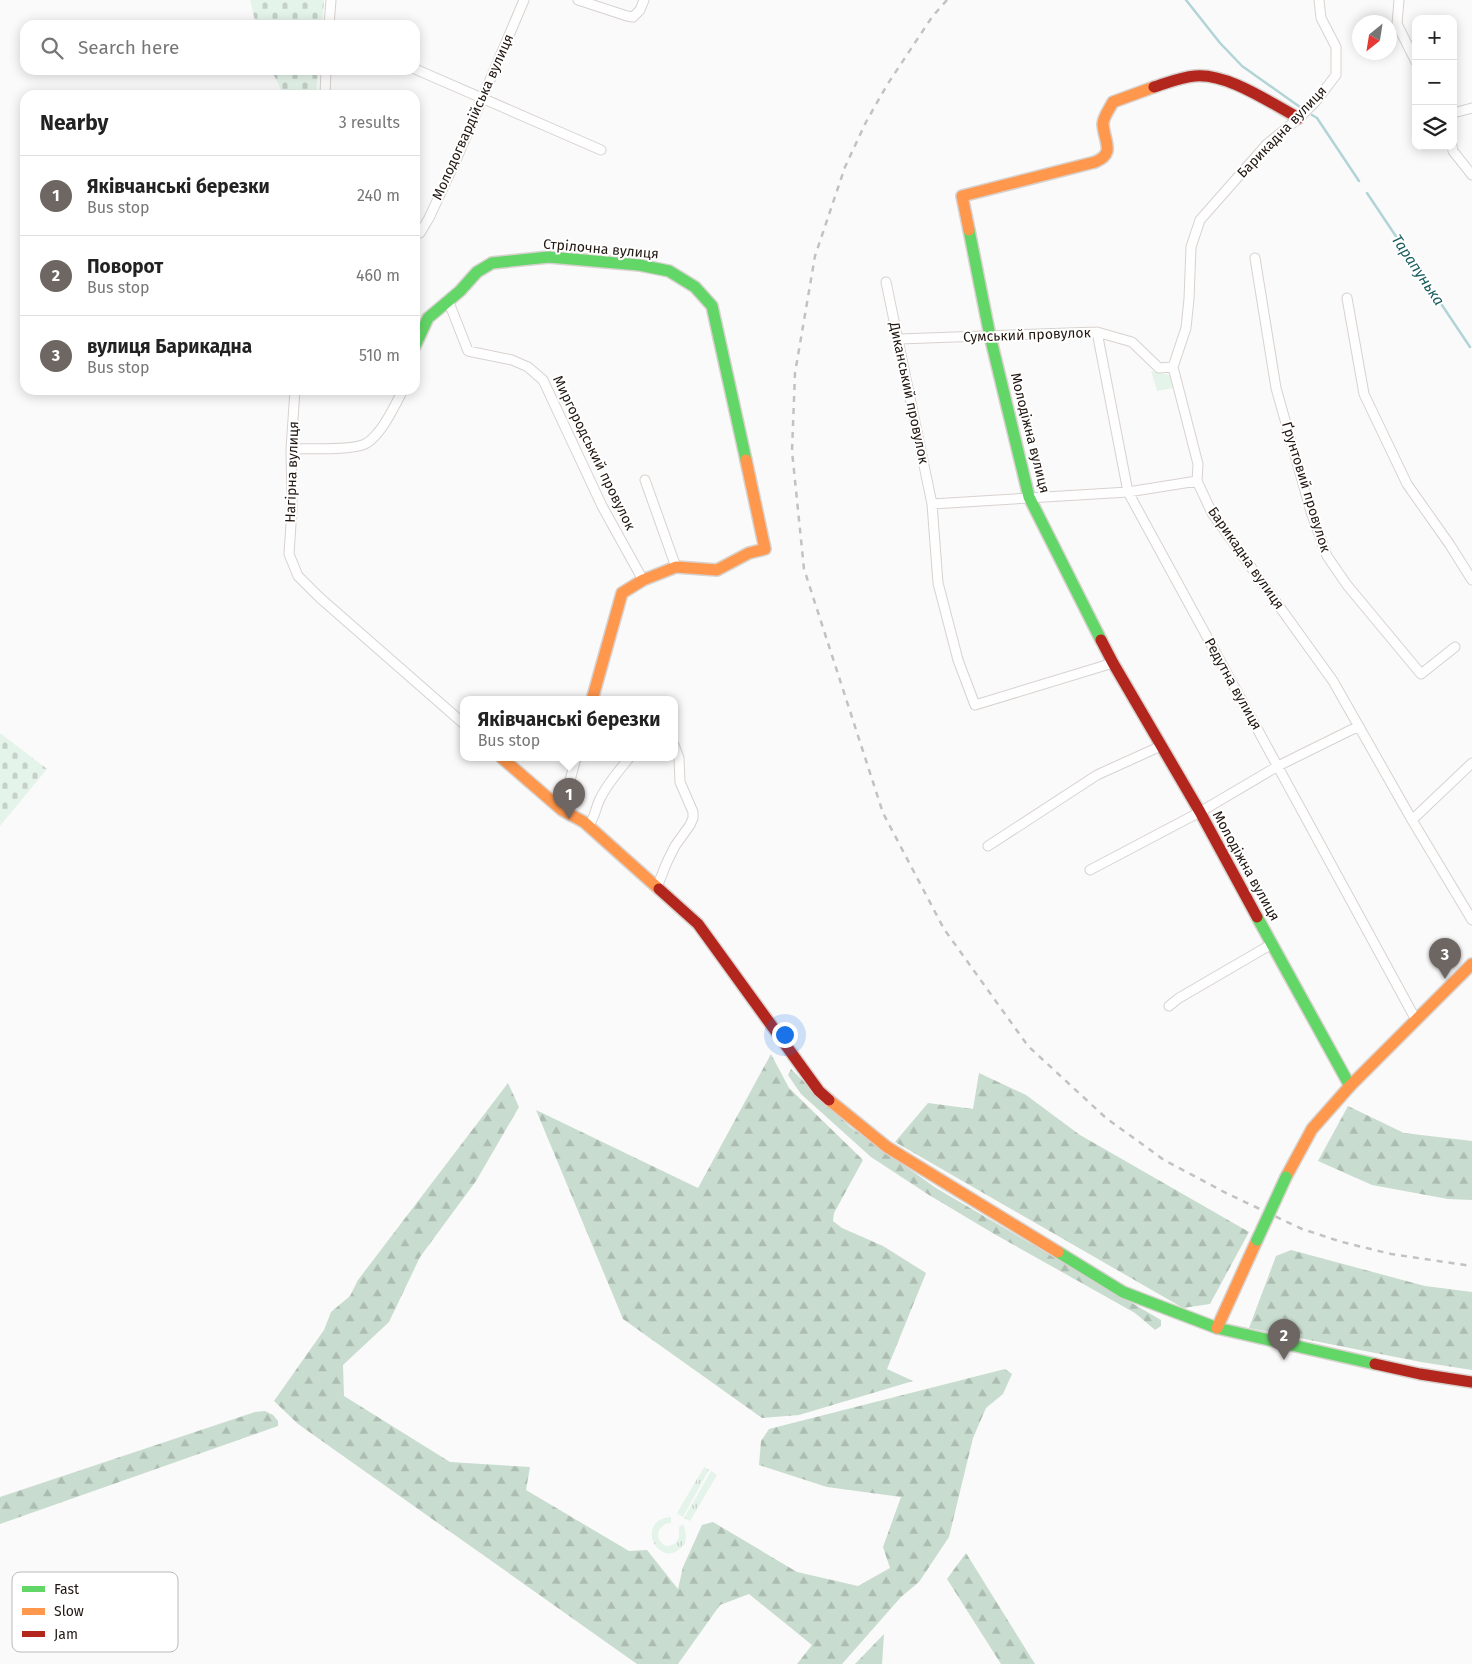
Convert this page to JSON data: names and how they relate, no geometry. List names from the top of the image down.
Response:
{
  "streets": {
    "street": [
      "Молодогвардійська вулиця",
      "Барикадна вулиця",
      "Стрілочна вулиця",
      "Сумський провулок",
      "Диканський провулок",
      "Молодіжна вулиця",
      "Миргородський провулок",
      "Нагірна вулиця",
      "Ґрунтовий провулок",
      "Редутна вулиця"
    ]
  },
  "crossings": [
    ["Барикадна вулиця", "Сумський провулок"],
    ["Барикадна вулиця", "Молодіжна вулиця"],
    ["Стрілочна вулиця", "Миргородський провулок"],
    ["Сумський провулок", "Диканський провулок"],
    ["Сумський провулок", "Молодіжна вулиця"],
    ["Сумський провулок", "Редутна вулиця"]
  ],
  "water": ["Тарапунька"],
  "legend": ["Fast", "Slow", "Jam"],
  "north": "bottom left",
  "page": {
    "map_buttons": ["+", "−"],
    "search": "Search here",
    "heading": ["Nearby", "3 results"],
    "list": [
      {
        "mark": "1",
        "name": "Яківчанські березки",
        "note": "Bus stop",
        "value": "240 m"
      },
      {
        "mark": "2",
        "name": "Поворот",
        "note": "Bus stop",
        "value": "460 m"
      },
      {
        "mark": "3",
        "name": "вулиця Барикадна",
        "note": "Bus stop",
        "value": "510 m"
      }
    ],
    "popup": ["Яківчанські березки", "Bus stop"],
    "pins": ["1", "3", "2"]
  }
}
